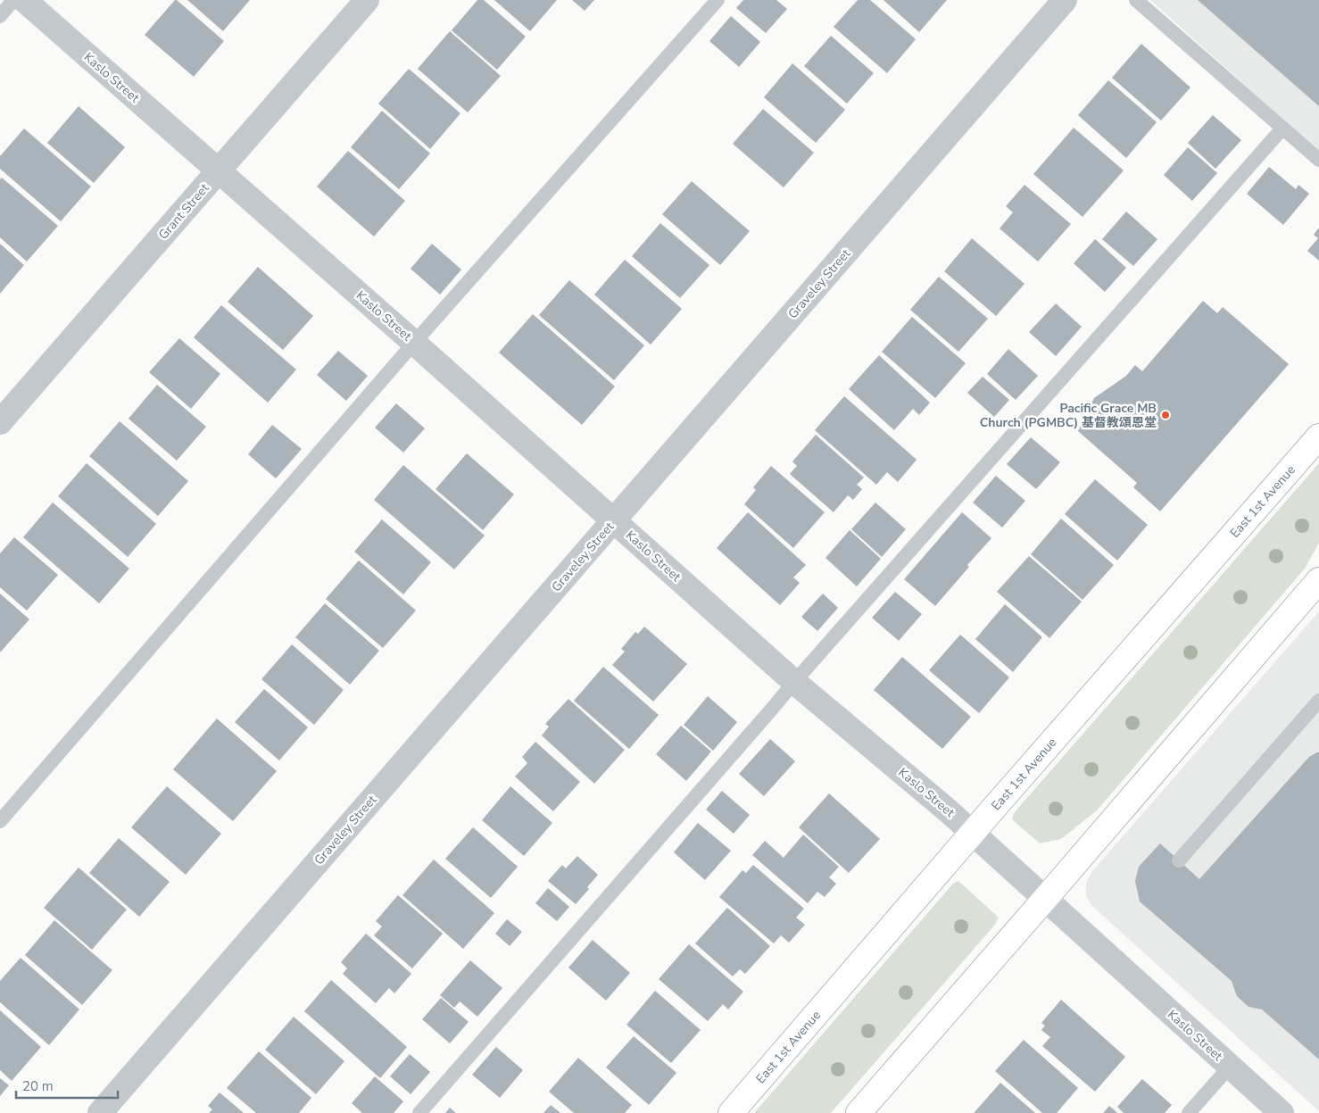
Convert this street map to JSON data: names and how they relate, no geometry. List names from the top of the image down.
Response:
{
  "streets": {
    "main road": ["East 1st Avenue"],
    "street": ["Kaslo Street", "Grant Street", "Graveley Street"]
  },
  "crossings": [
    ["Kaslo Street", "Grant Street"],
    ["Kaslo Street", "Graveley Street"],
    ["Kaslo Street", "East 1st Avenue"]
  ],
  "places": ["Pacific Grace MB Church (PGMBC) 基督教頌恩堂"],
  "scale_bar": "20 m"
}
